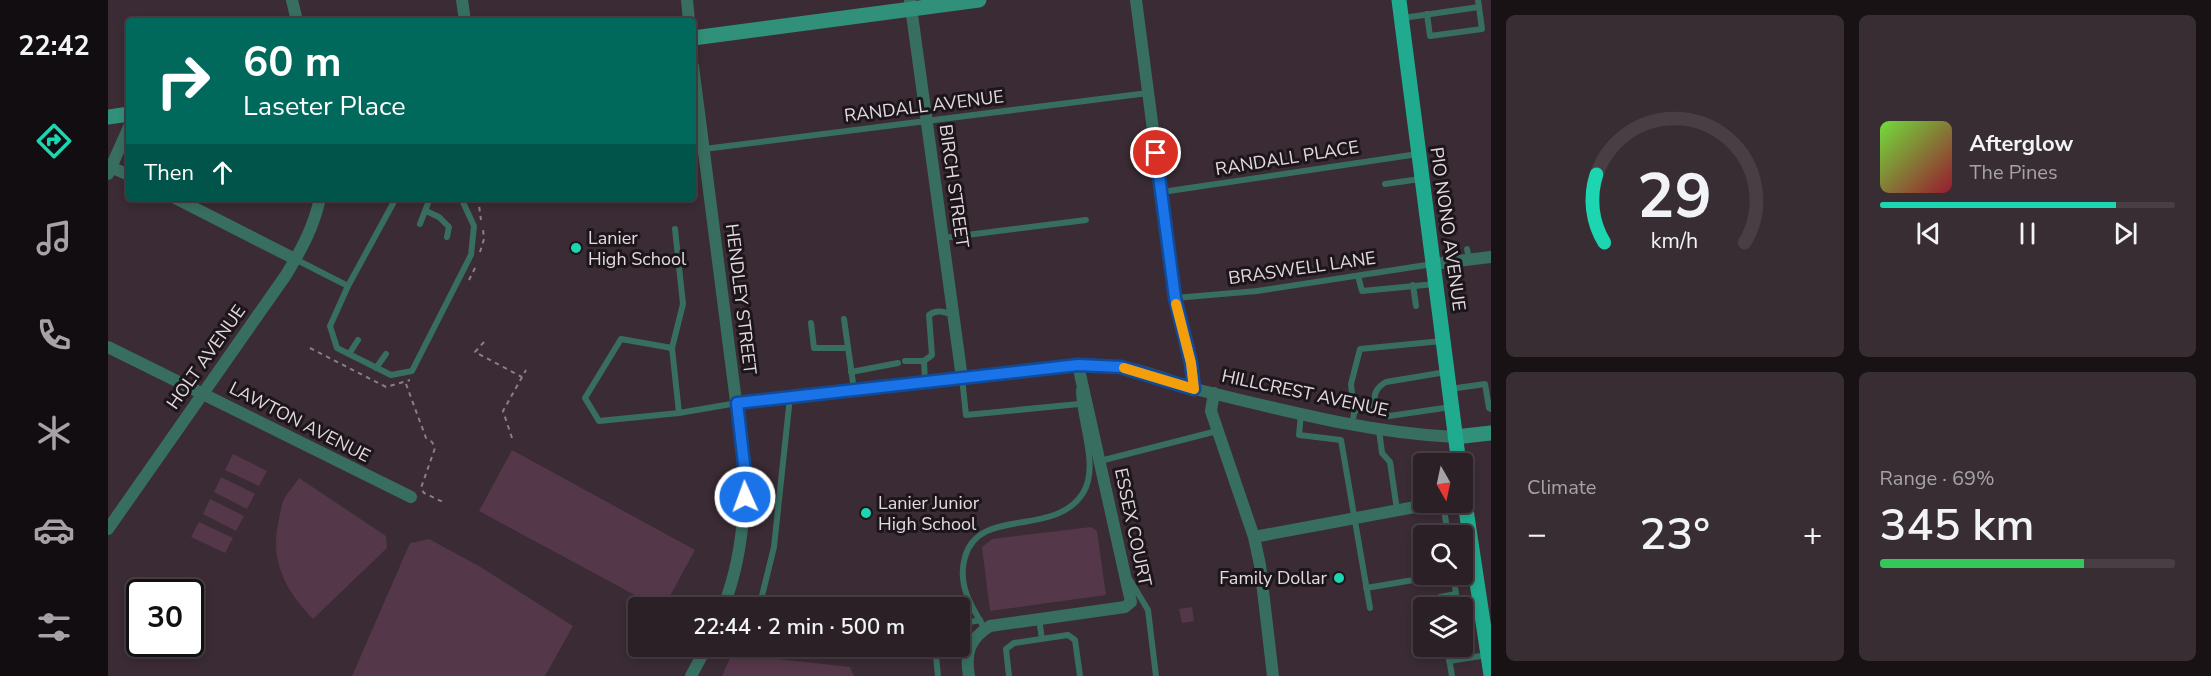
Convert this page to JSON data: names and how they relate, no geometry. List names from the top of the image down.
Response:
{
  "streets": {
    "main road": ["PIO NONO AVENUE"],
    "street": [
      "BIRCH STREET",
      "HENDLEY STREET",
      "HOLT AVENUE",
      "HILLCREST AVENUE",
      "LAWTON AVENUE",
      "ESSEX COURT"
    ],
    "lane": ["RANDALL AVENUE", "RANDALL PLACE", "BRASWELL LANE"]
  },
  "crossings": [
    ["RANDALL AVENUE", "BIRCH STREET"],
    ["RANDALL AVENUE", "HENDLEY STREET"],
    ["RANDALL PLACE", "PIO NONO AVENUE"],
    ["BIRCH STREET", "HILLCREST AVENUE"],
    ["PIO NONO AVENUE", "BRASWELL LANE"],
    ["PIO NONO AVENUE", "HILLCREST AVENUE"],
    ["HENDLEY STREET", "HILLCREST AVENUE"],
    ["HOLT AVENUE", "LAWTON AVENUE"],
    ["HILLCREST AVENUE", "ESSEX COURT"]
  ],
  "places": ["Lanier High School", "Lanier Junior High School", "Family Dollar"],
  "north": "bottom",
  "page": {
    "tabs": "22:42",
    "turn": ["60 m", "Laseter Place"],
    "song": ["Afterglow", "The Pines"],
    "then": "Then",
    "tile": [
      "Climate",
      ["Range · 69%", "345 km"]
    ],
    "heat": ["−", "23°", "+"],
    "limit": "30",
    "trip": "22:44 · 2 min · 500 m",
    "gauge": ["29", "km/h"]
  }
}
